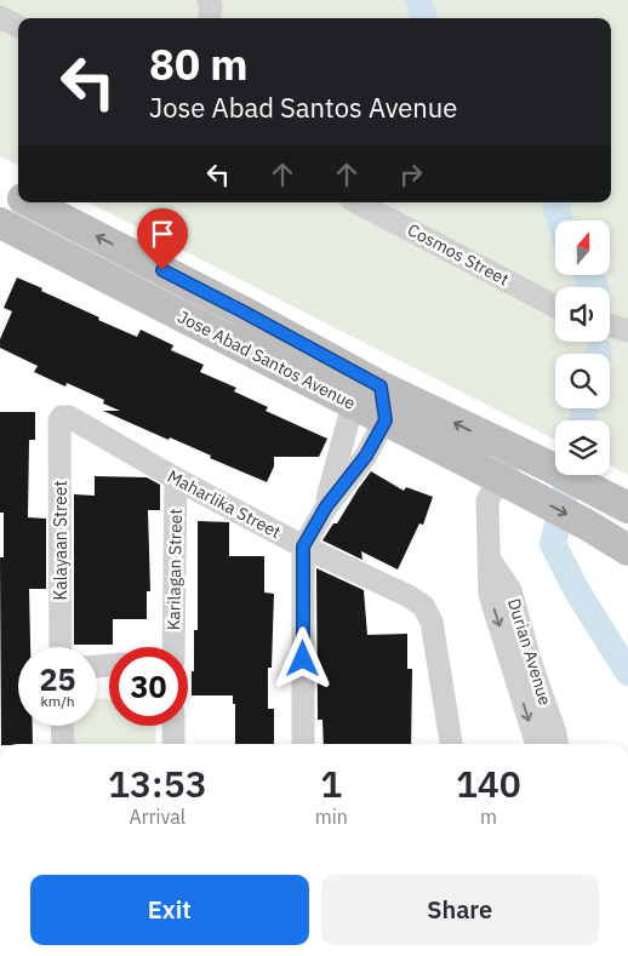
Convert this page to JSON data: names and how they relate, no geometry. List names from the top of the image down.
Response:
{
  "streets": {
    "main road": ["Jose Abad Santos Avenue"],
    "street": [
      "Cosmos Street",
      "Maharlika Street",
      "Kalayaan Street",
      "Karilagan Street",
      "Durian Avenue"
    ]
  },
  "crossings": [
    ["Jose Abad Santos Avenue", "Durian Avenue"],
    ["Maharlika Street", "Kalayaan Street"],
    ["Maharlika Street", "Karilagan Street"]
  ],
  "north": "top",
  "page": {
    "turn": ["80 m", "Jose Abad Santos Avenue"],
    "speed": "25 km/h",
    "limit": "30",
    "eta": [
      "13:53",
      "Arrival",
      "1",
      "min",
      "140",
      "m"
    ],
    "buttons": ["Exit", "Share"]
  }
}
